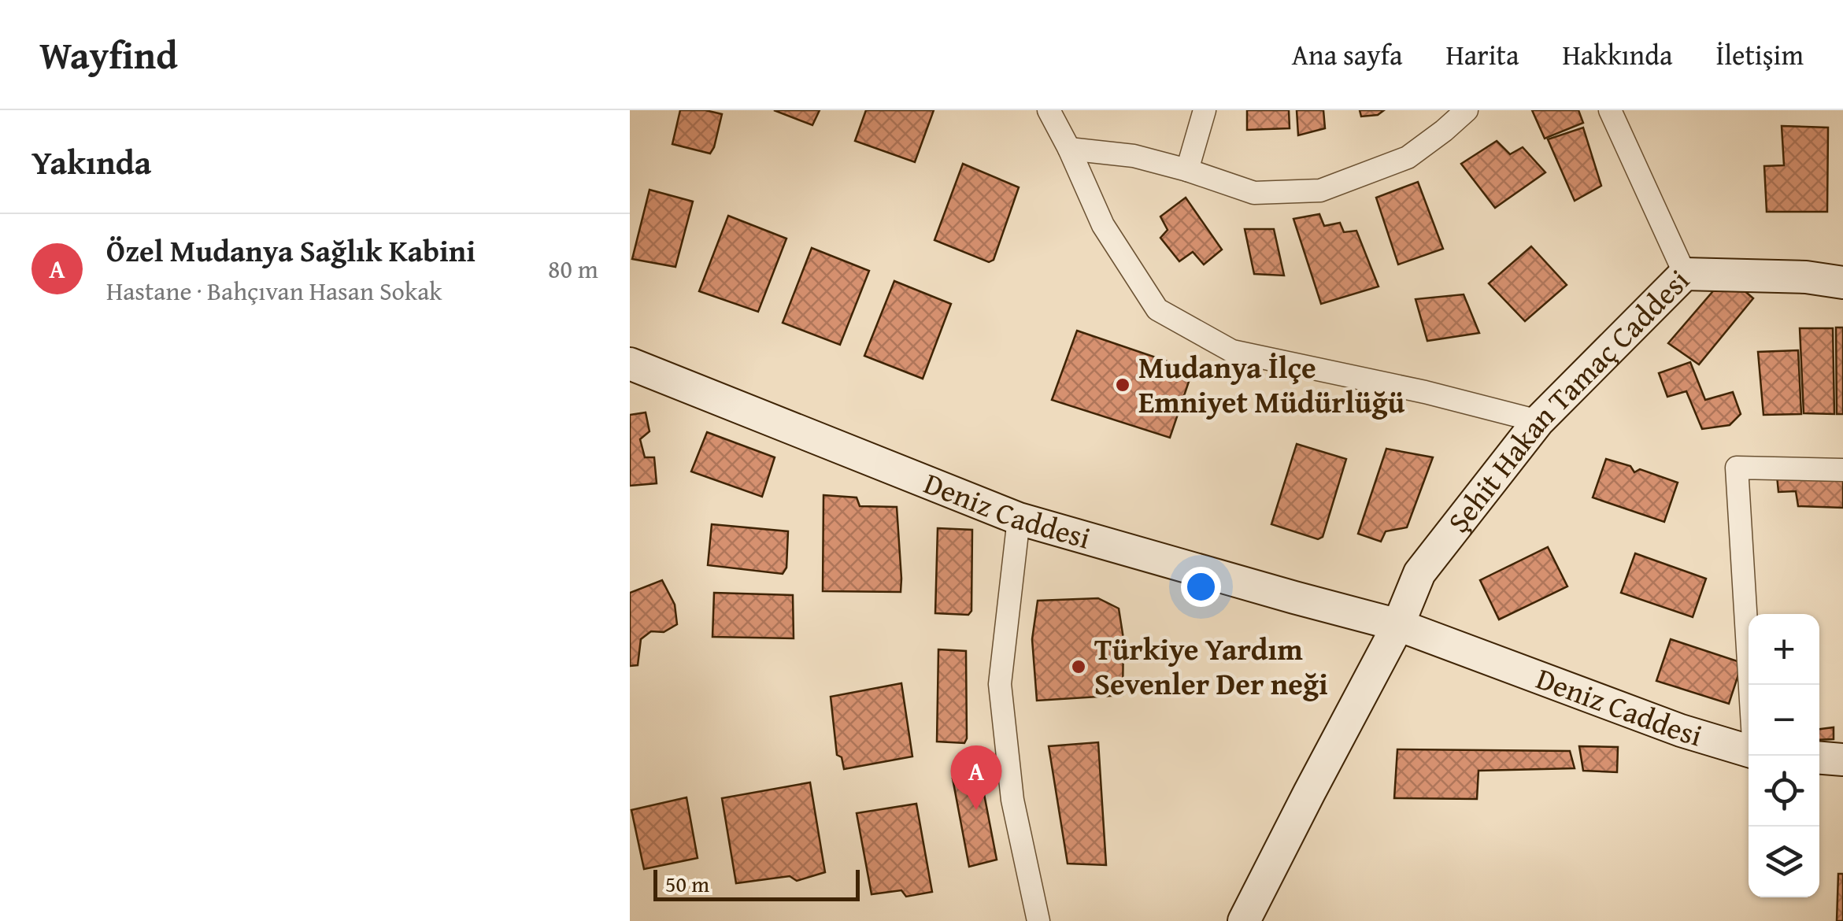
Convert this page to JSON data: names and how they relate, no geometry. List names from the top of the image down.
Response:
{
  "streets": {
    "street": ["Şehit Hakan Tamaç Caddesi", "Deniz Caddesi"]
  },
  "crossings": [
    ["Şehit Hakan Tamaç Caddesi", "Deniz Caddesi"]
  ],
  "places": ["Mudanya İlçe Emniyet Müdürlüğü", "Türkiye Yardım Sevenler Der neği"],
  "scale_bar": "50 m",
  "page": {
    "header": "Wayfind",
    "nav": [
      "Ana sayfa",
      "Harita",
      "Hakkında",
      "İletişim"
    ],
    "heading": "Yakında",
    "list": [
      {
        "mark": "A",
        "name": "Özel Mudanya Sağlık Kabini",
        "note": "Hastane · Bahçıvan Hasan Sokak",
        "value": "80 m"
      }
    ],
    "map_buttons": ["+", "−"],
    "pins": "A",
    "scale": "50 m"
  }
}
